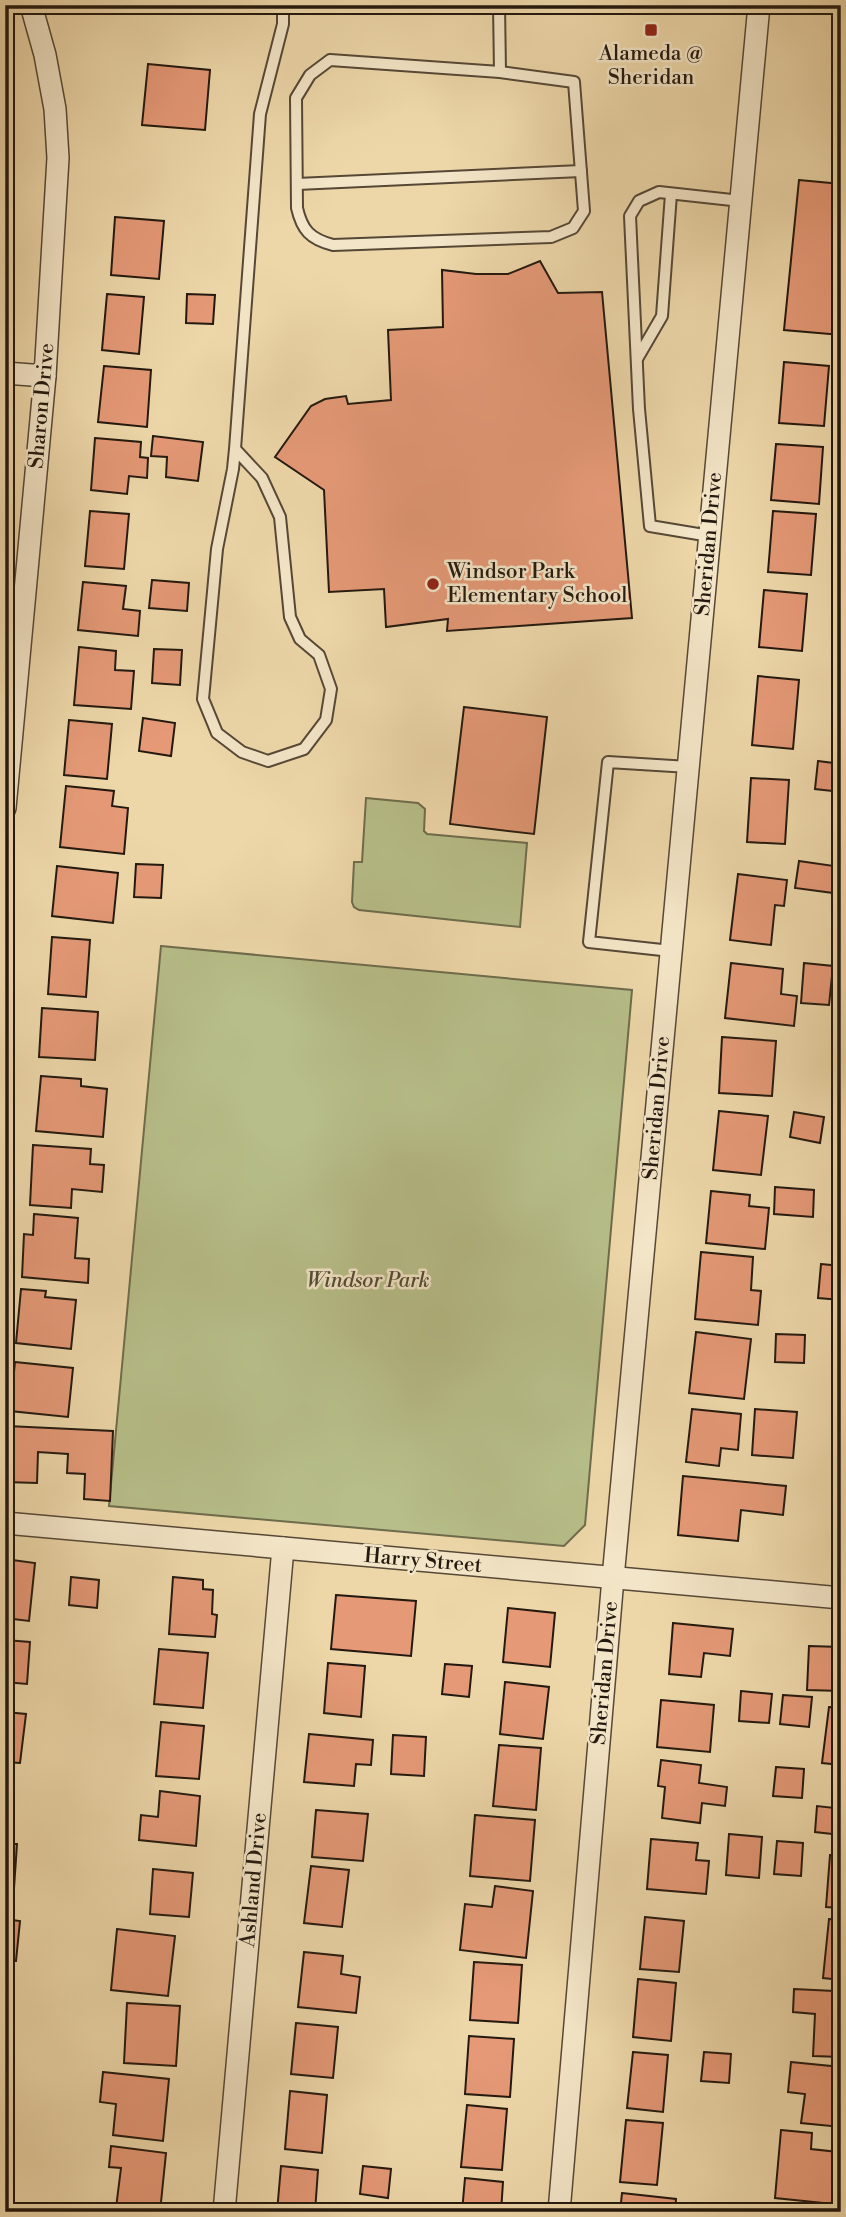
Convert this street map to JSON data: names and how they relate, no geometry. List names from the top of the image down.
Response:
{
  "streets": {
    "street": [
      "Sharon Drive",
      "Sheridan Drive",
      "Harry Street",
      "Ashland Drive"
    ]
  },
  "crossings": [
    ["Sheridan Drive", "Harry Street"],
    ["Harry Street", "Ashland Drive"]
  ],
  "parks": ["Windsor Park"],
  "places": {
    "transit": ["Alameda @ Sheridan"],
    "other": ["Windsor Park Elementary School"]
  }
}
